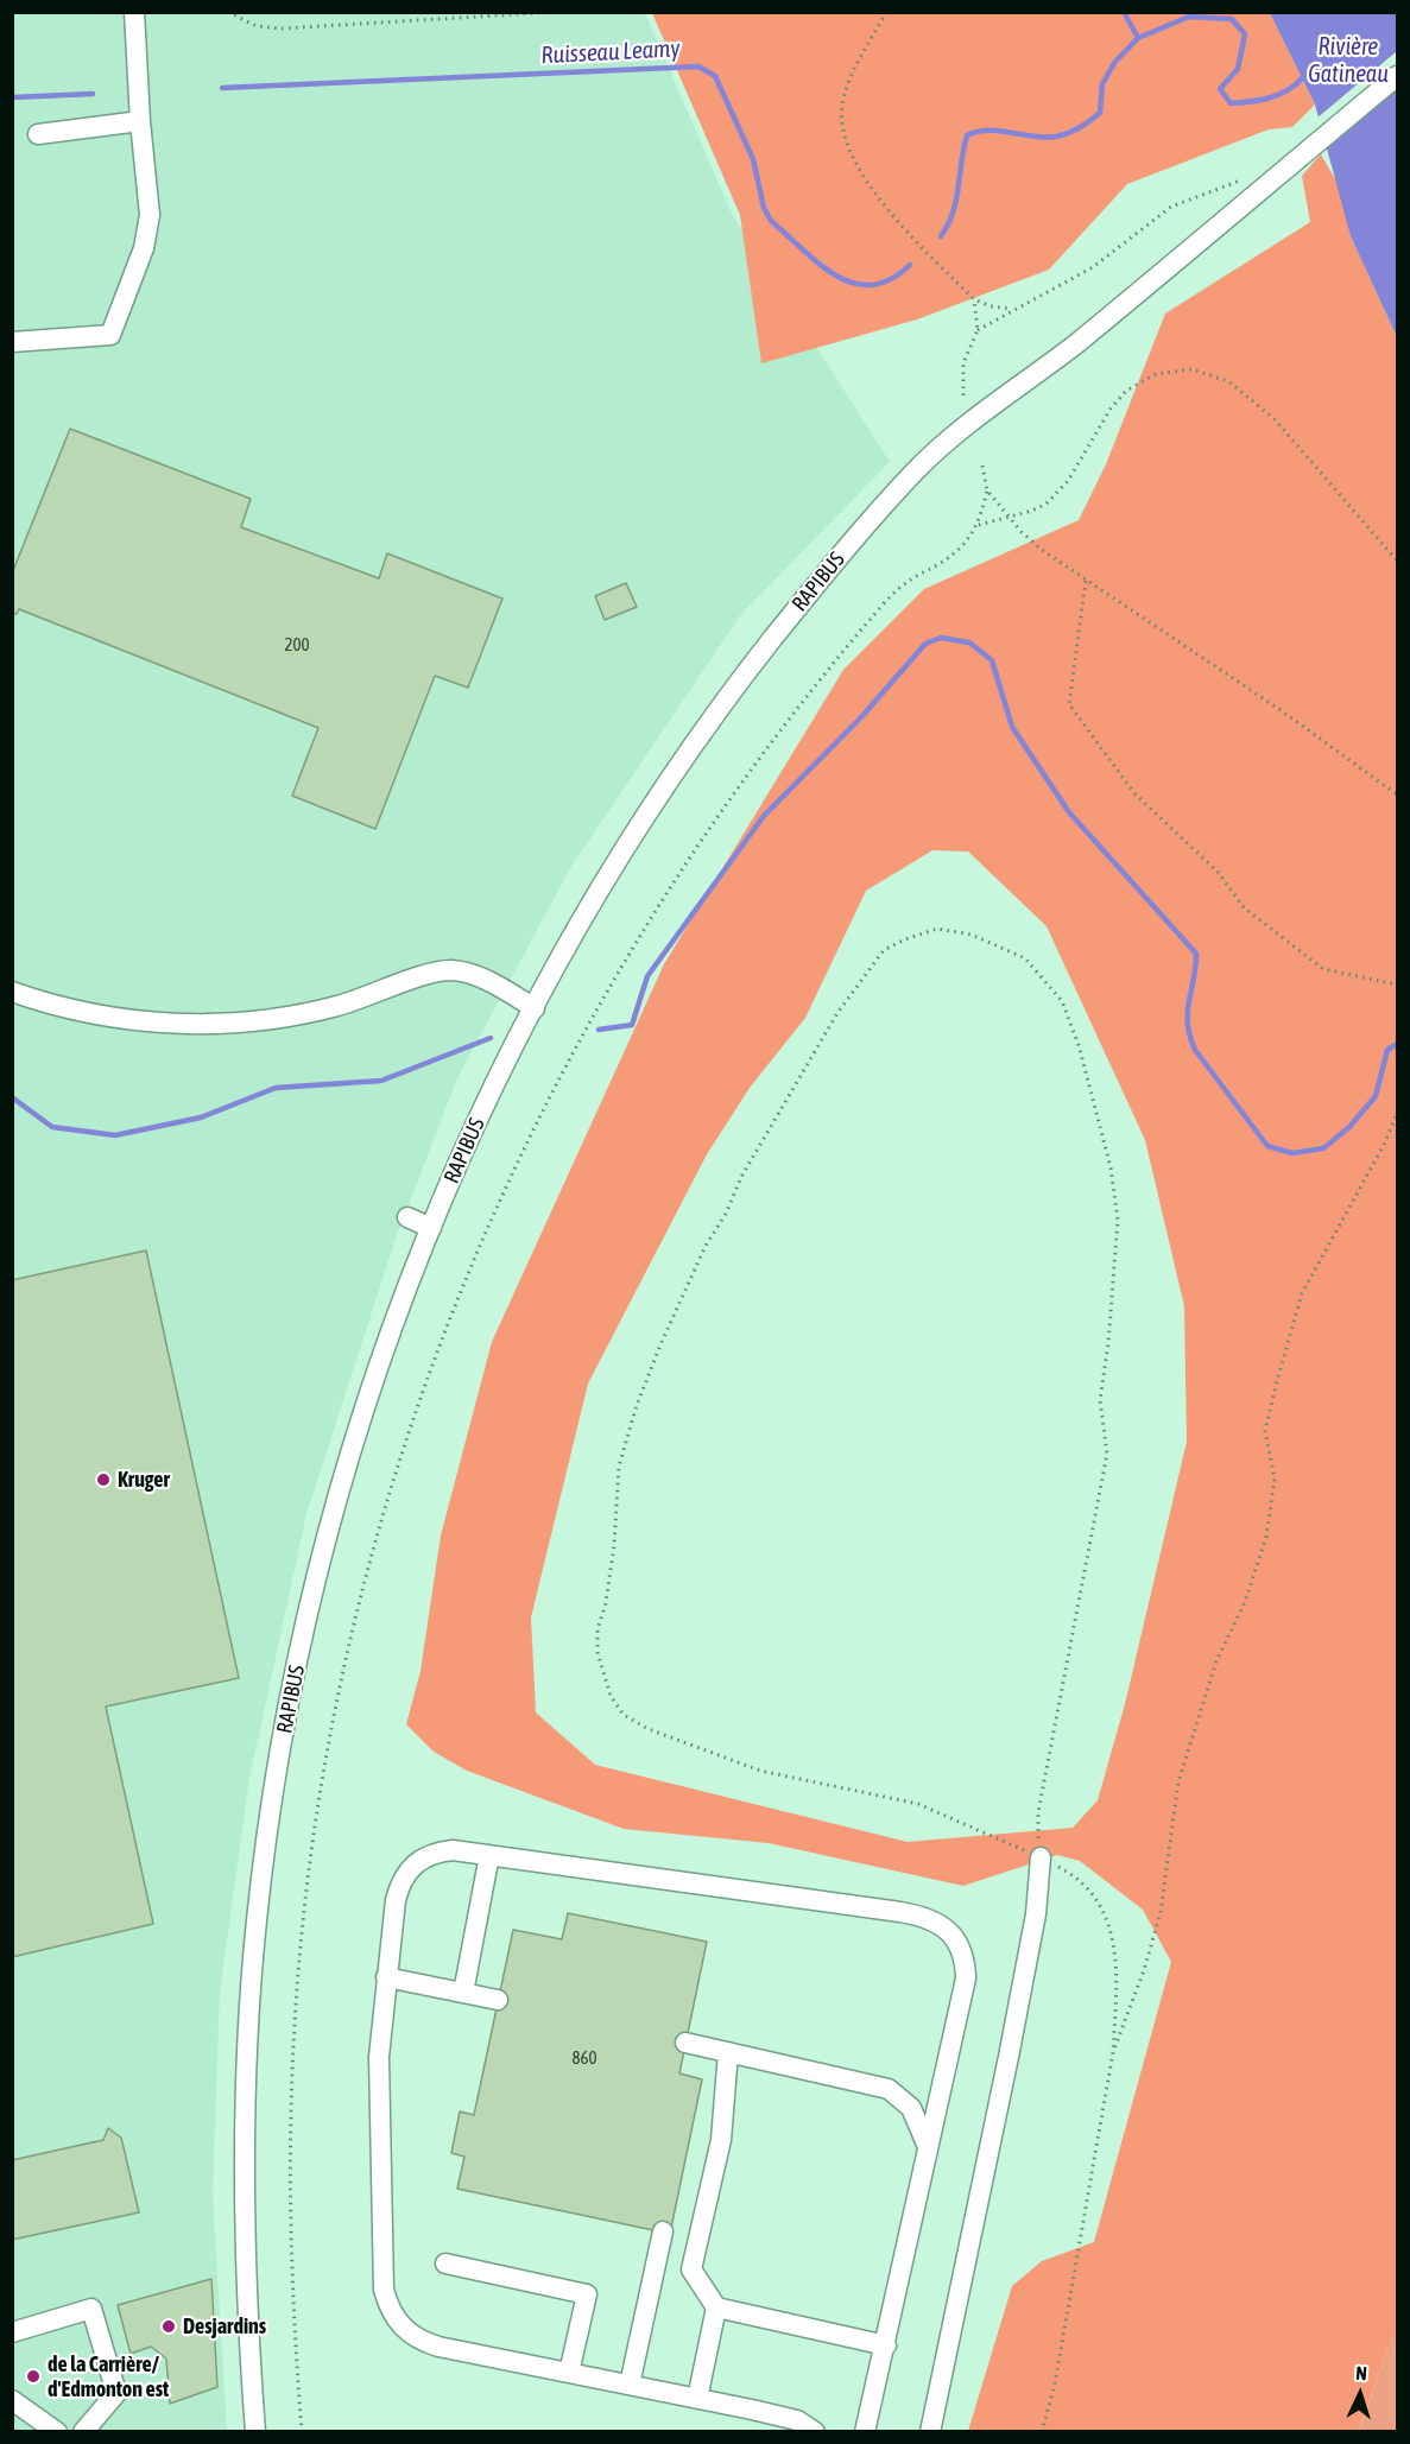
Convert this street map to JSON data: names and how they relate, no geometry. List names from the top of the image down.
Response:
{
  "streets": {
    "street": ["RAPIBUS"]
  },
  "water": ["Rivière Gatineau", "Ruisseau Leamy"],
  "places": ["Kruger", "Desjardins", "de la Carrière/ d'Edmonton est"],
  "house_numbers": ["200", "860"],
  "north": "top"
}
